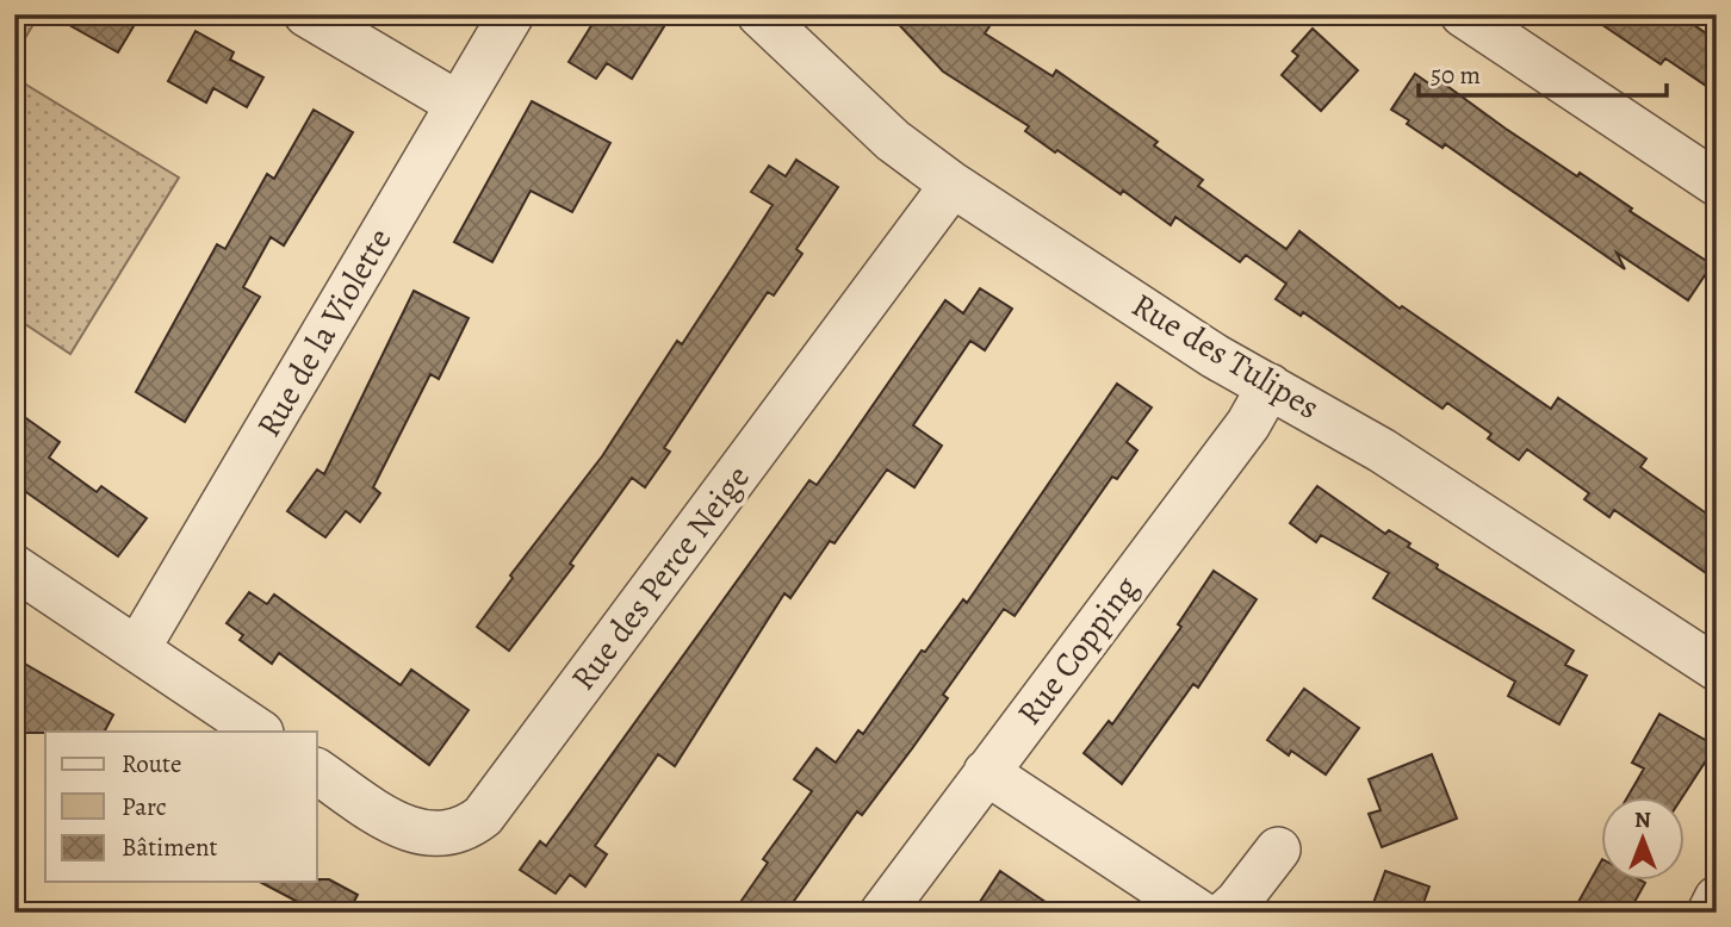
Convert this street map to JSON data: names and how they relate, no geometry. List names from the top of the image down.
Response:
{
  "streets": {
    "street": [
      "Rue de la Violette",
      "Rue des Tulipes",
      "Rue des Perce Neige",
      "Rue Copping"
    ]
  },
  "crossings": [
    ["Rue des Tulipes", "Rue des Perce Neige"],
    ["Rue des Tulipes", "Rue Copping"]
  ],
  "legend": ["Route", "Parc", "Bâtiment"],
  "scale_bar": "50 m",
  "north": "top"
}
